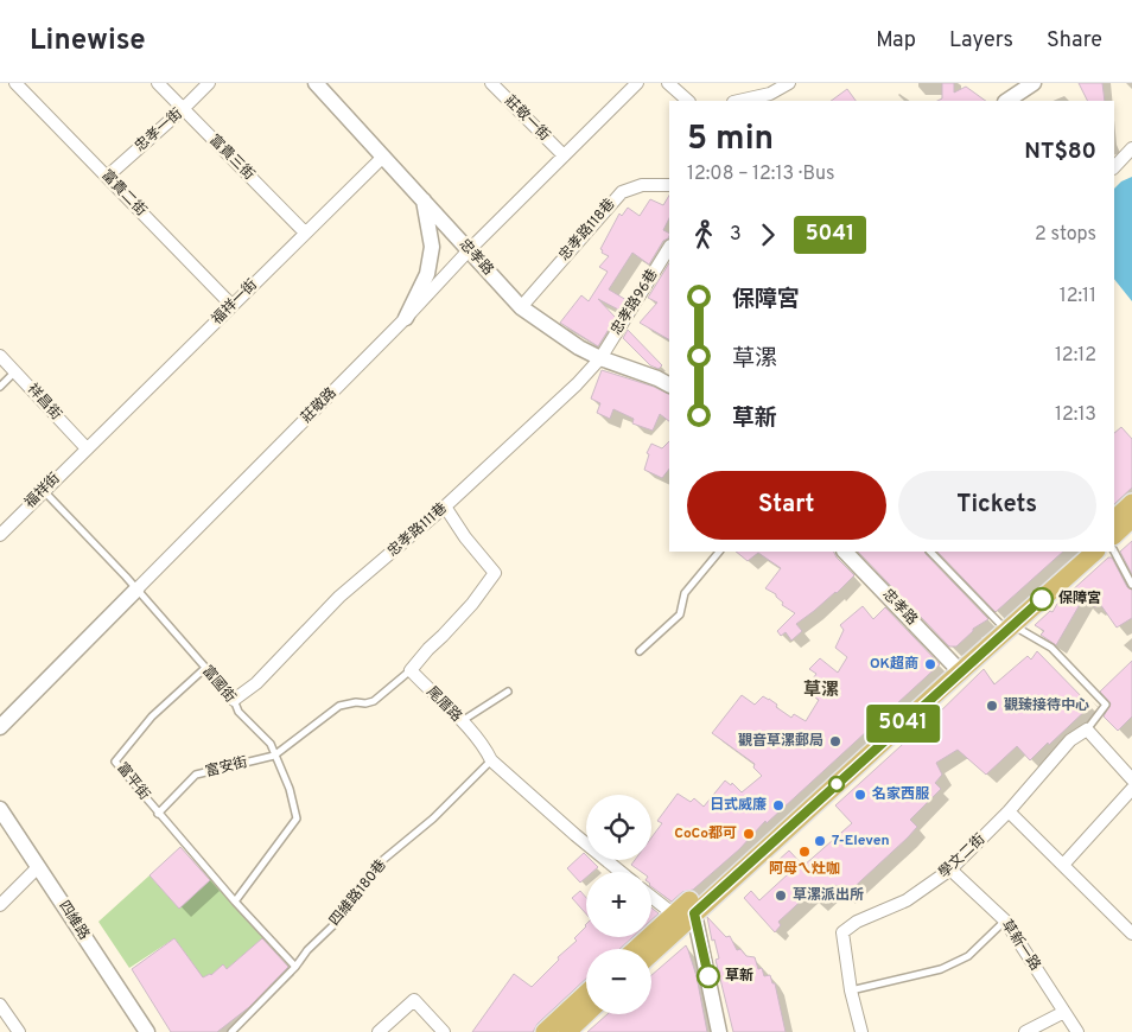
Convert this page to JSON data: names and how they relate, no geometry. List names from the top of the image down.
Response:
{
  "streets": {
    "street": [
      "莊敬一街",
      "忠孝一街",
      "富貴三街",
      "富貴二街",
      "忠孝路118巷",
      "忠孝路",
      "福祥一街",
      "忠孝路96巷",
      "祥昌街",
      "莊敬路",
      "福祥街",
      "忠孝路111巷",
      "尾厝路",
      "學文二街",
      "四維路",
      "草新一路"
    ],
    "lane": [
      "富國街",
      "富安街",
      "富平街",
      "四維路180巷"
    ]
  },
  "crossings": [
    ["莊敬一街", "莊敬路"],
    ["忠孝一街", "富貴三街"],
    ["忠孝一街", "富貴二街"],
    ["富貴三街", "福祥一街"],
    ["富貴二街", "福祥一街"],
    ["忠孝路118巷", "忠孝路"],
    ["忠孝路", "福祥一街"],
    ["忠孝路", "忠孝路96巷"],
    ["忠孝路", "莊敬路"],
    ["忠孝路", "忠孝路111巷"],
    ["福祥一街", "祥昌街"],
    ["福祥一街", "福祥街"],
    ["忠孝路96巷", "忠孝路111巷"],
    ["祥昌街", "福祥街"],
    ["莊敬路", "富國街"],
    ["福祥街", "富國街"],
    ["忠孝路111巷", "富國街"],
    ["富國街", "富安街"],
    ["富國街", "富平街"],
    ["尾厝路", "四維路180巷"],
    ["富安街", "富平街"],
    ["富平街", "四維路180巷"],
    ["學文二街", "草新一路"]
  ],
  "districts": ["草漯"],
  "places": [
    "保障宮",
    "OK超商",
    "觀臻接待中心",
    "觀音草漯郵局",
    "名家西服",
    "日式威廉",
    "CoCo都可",
    "7-Eleven",
    "阿母ㄟ灶咖",
    "草漯派出所",
    "草新"
  ],
  "lines": ["bus line 5041"],
  "page": {
    "header": "Linewise",
    "nav": ["Map", "Layers", "Share"],
    "on_map": "5041",
    "heading": ["5 min", "12:08 – 12:13 · Bus", "NT$80"],
    "legs": ["3", "5041", "2 stops"],
    "list": [
      {
        "name": "保障宮",
        "value": "12:11"
      },
      {
        "name": "草漯",
        "value": "12:12"
      },
      {
        "name": "草新",
        "value": "12:13"
      }
    ],
    "buttons": ["Start", "Tickets"],
    "map_buttons": ["+", "−"]
  }
}
